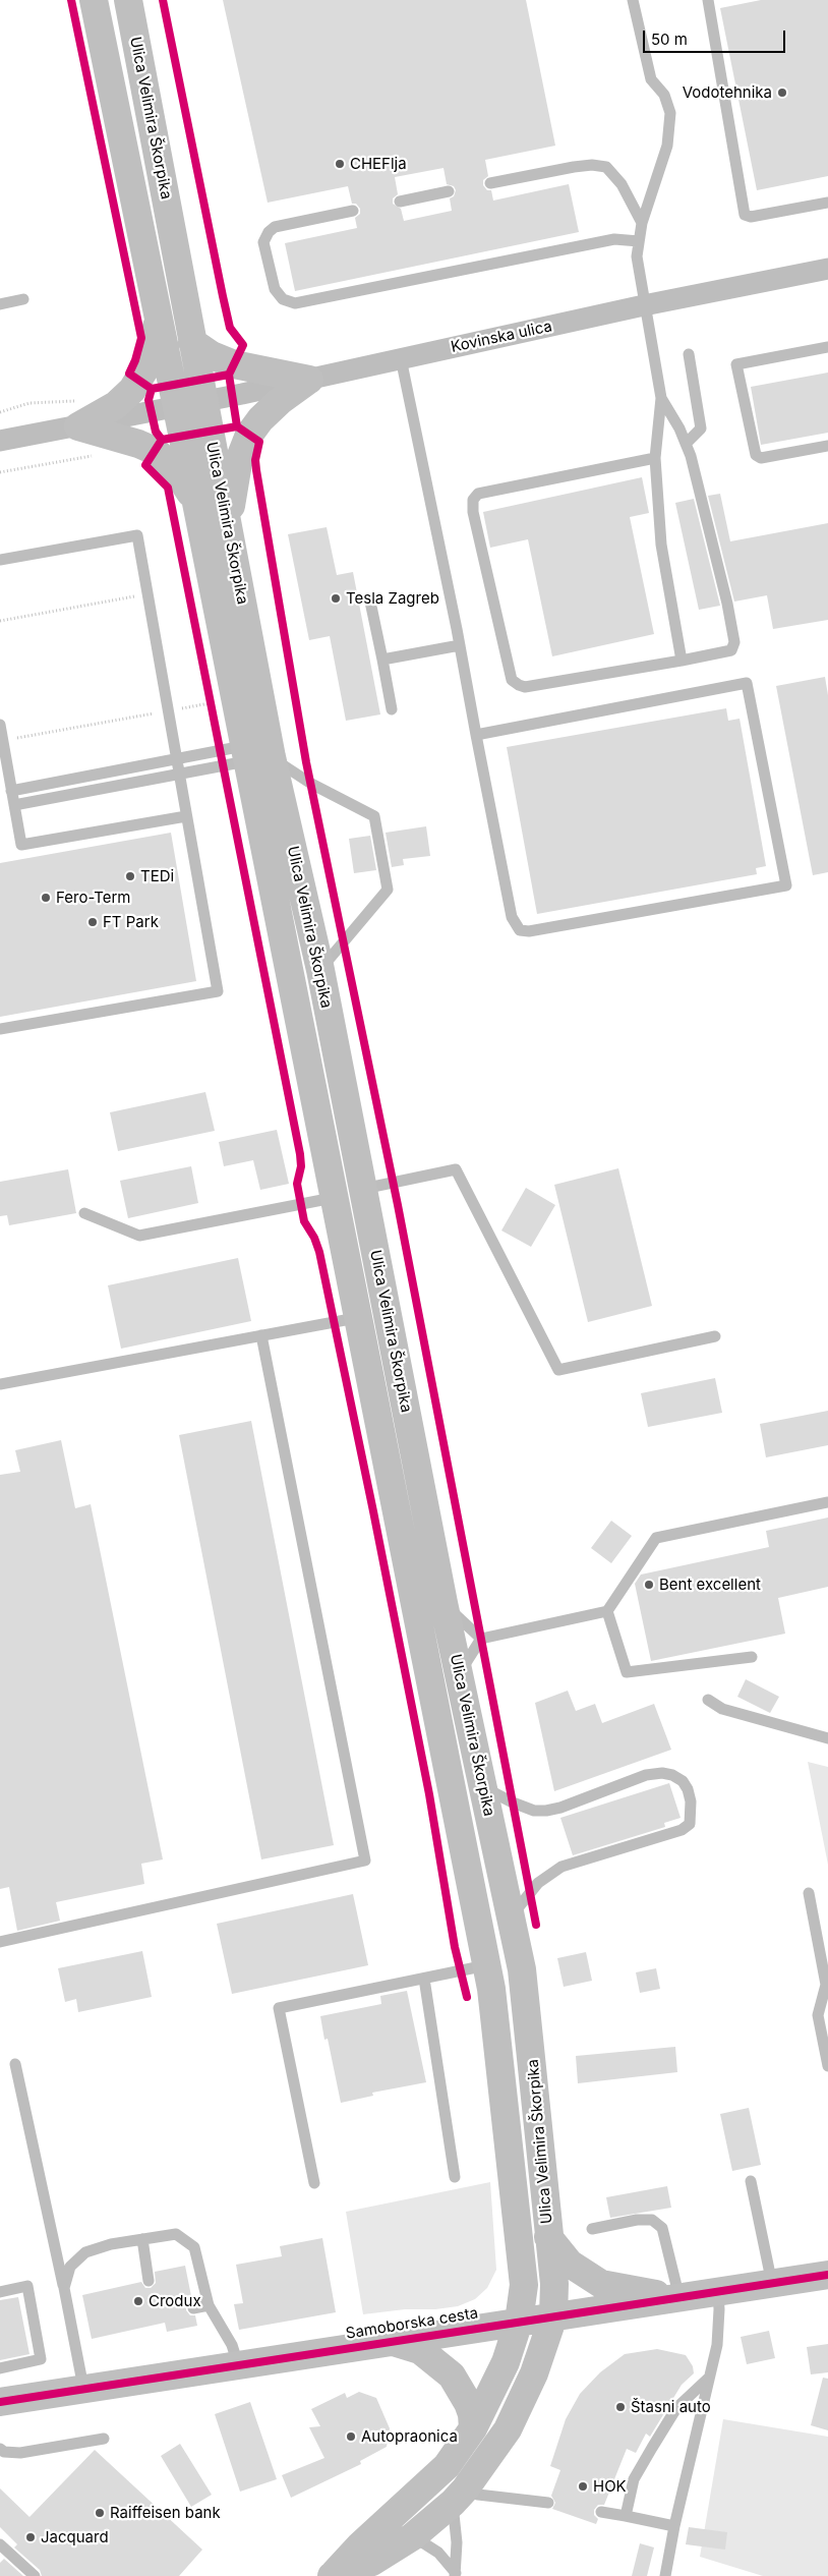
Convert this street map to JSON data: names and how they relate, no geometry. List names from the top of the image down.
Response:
{
  "streets": {
    "main road": ["Ulica Velimira Škorpika", "Samoborska cesta"],
    "street": ["Kovinska ulica"]
  },
  "crossings": [
    ["Ulica Velimira Škorpika", "Kovinska ulica"],
    ["Ulica Velimira Škorpika", "Samoborska cesta"]
  ],
  "places": [
    "Vodotehnika",
    "CHEFlja",
    "Tesla Zagreb",
    "TEDi",
    "Fero-Term",
    "FT Park",
    "Bent excellent",
    "Crodux",
    "Štasni auto",
    "Autopraonica",
    "HOK",
    "Raiffeisen bank",
    "Jacquard"
  ],
  "scale_bar": "50 m"
}
